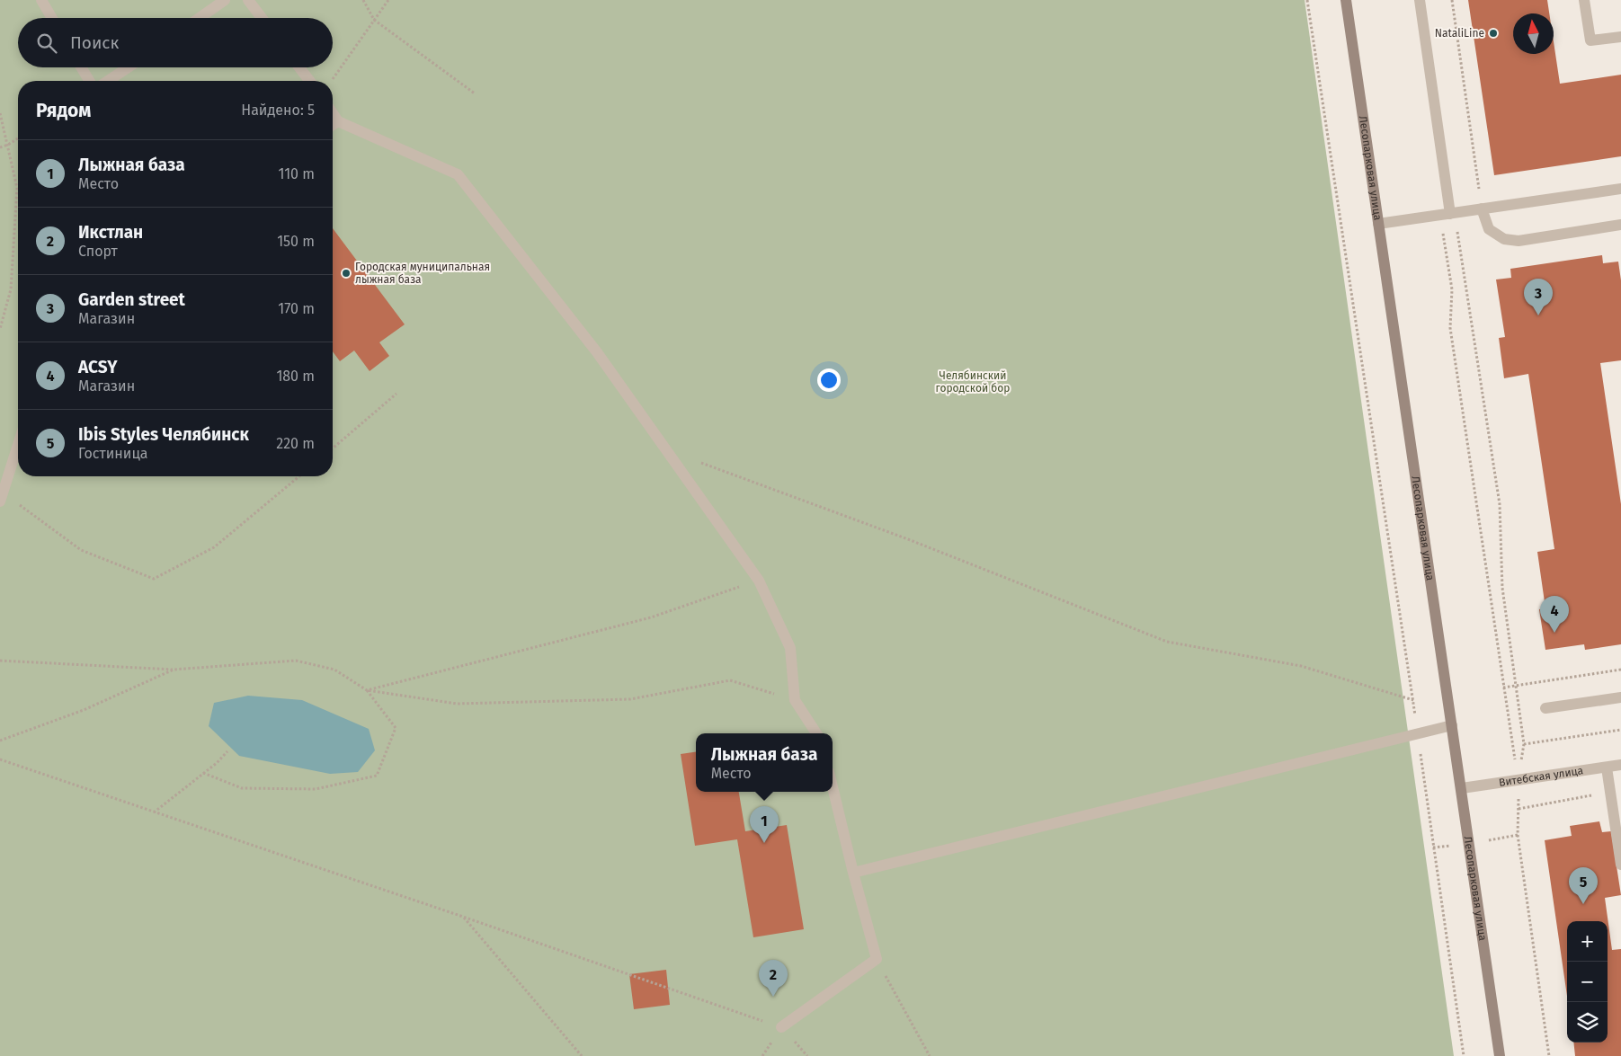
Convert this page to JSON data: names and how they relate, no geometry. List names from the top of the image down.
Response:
{
  "streets": {
    "main road": ["Лесопарковая улица"],
    "street": ["Витебская улица"]
  },
  "crossings": [
    ["Лесопарковая улица", "Витебская улица"]
  ],
  "parks": ["Челябинский городской бор"],
  "places": ["NataliLine", "Городская муниципальная лыжная база"],
  "north": "top",
  "page": {
    "search": "Поиск",
    "heading": ["Рядом", "Найдено: 5"],
    "list": [
      {
        "mark": "1",
        "name": "Лыжная база",
        "note": "Место",
        "value": "110 m"
      },
      {
        "mark": "2",
        "name": "Икстлан",
        "note": "Спорт",
        "value": "150 m"
      },
      {
        "mark": "3",
        "name": "Garden street",
        "note": "Магазин",
        "value": "170 m"
      },
      {
        "mark": "4",
        "name": "ACSY",
        "note": "Магазин",
        "value": "180 m"
      },
      {
        "mark": "5",
        "name": "Ibis Styles Челябинск",
        "note": "Гостиница",
        "value": "220 m"
      }
    ],
    "pins": [
      "3",
      "4",
      "1",
      "5",
      "2"
    ],
    "popup": ["Лыжная база", "Место"],
    "map_buttons": ["+", "−"]
  }
}
